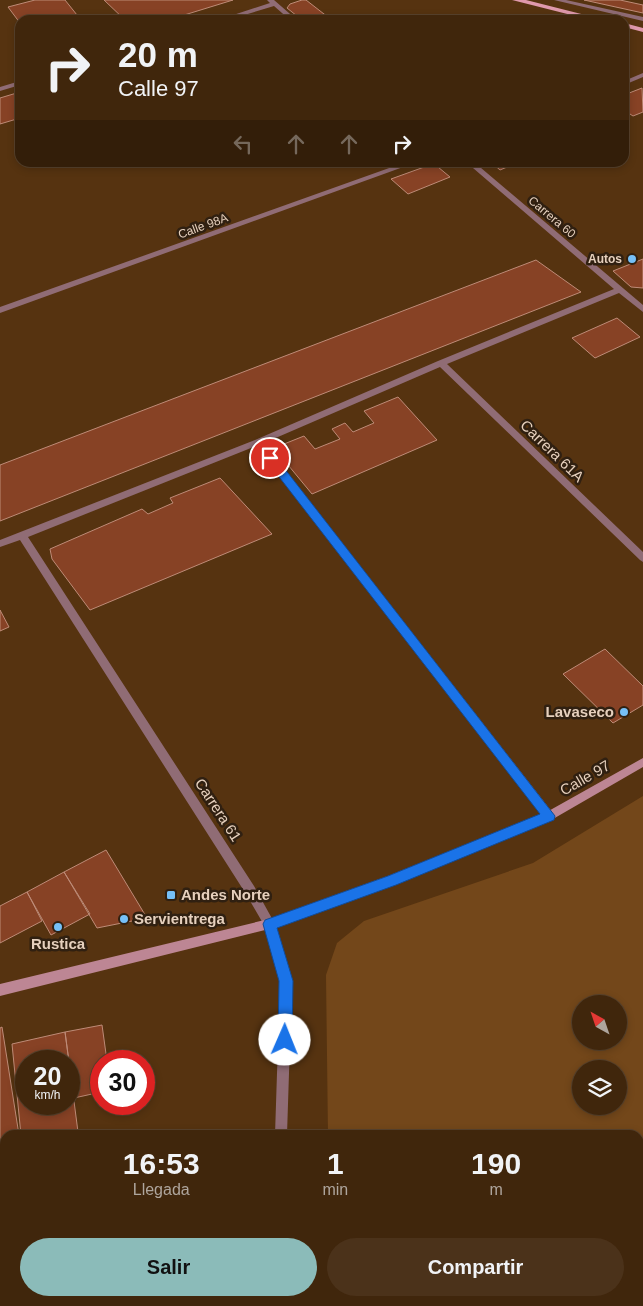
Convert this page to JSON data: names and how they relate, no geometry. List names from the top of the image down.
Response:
{
  "streets": {
    "street": [
      "Carrera 60",
      "Calle 98A",
      "Carrera 61A",
      "Calle 97",
      "Carrera 61"
    ]
  },
  "crossings": [
    ["Calle 97", "Carrera 61"]
  ],
  "places": {
    "other": [
      "Autos",
      "Lavaseco",
      "Servientrega",
      "Rustica"
    ],
    "transit": ["Andes Norte"]
  },
  "north": "top left",
  "page": {
    "turn": ["20 m", "Calle 97"],
    "speed": "20 km/h",
    "limit": "30",
    "eta": [
      "16:53",
      "Llegada",
      "1",
      "min",
      "190",
      "m"
    ],
    "buttons": ["Salir", "Compartir"]
  }
}
